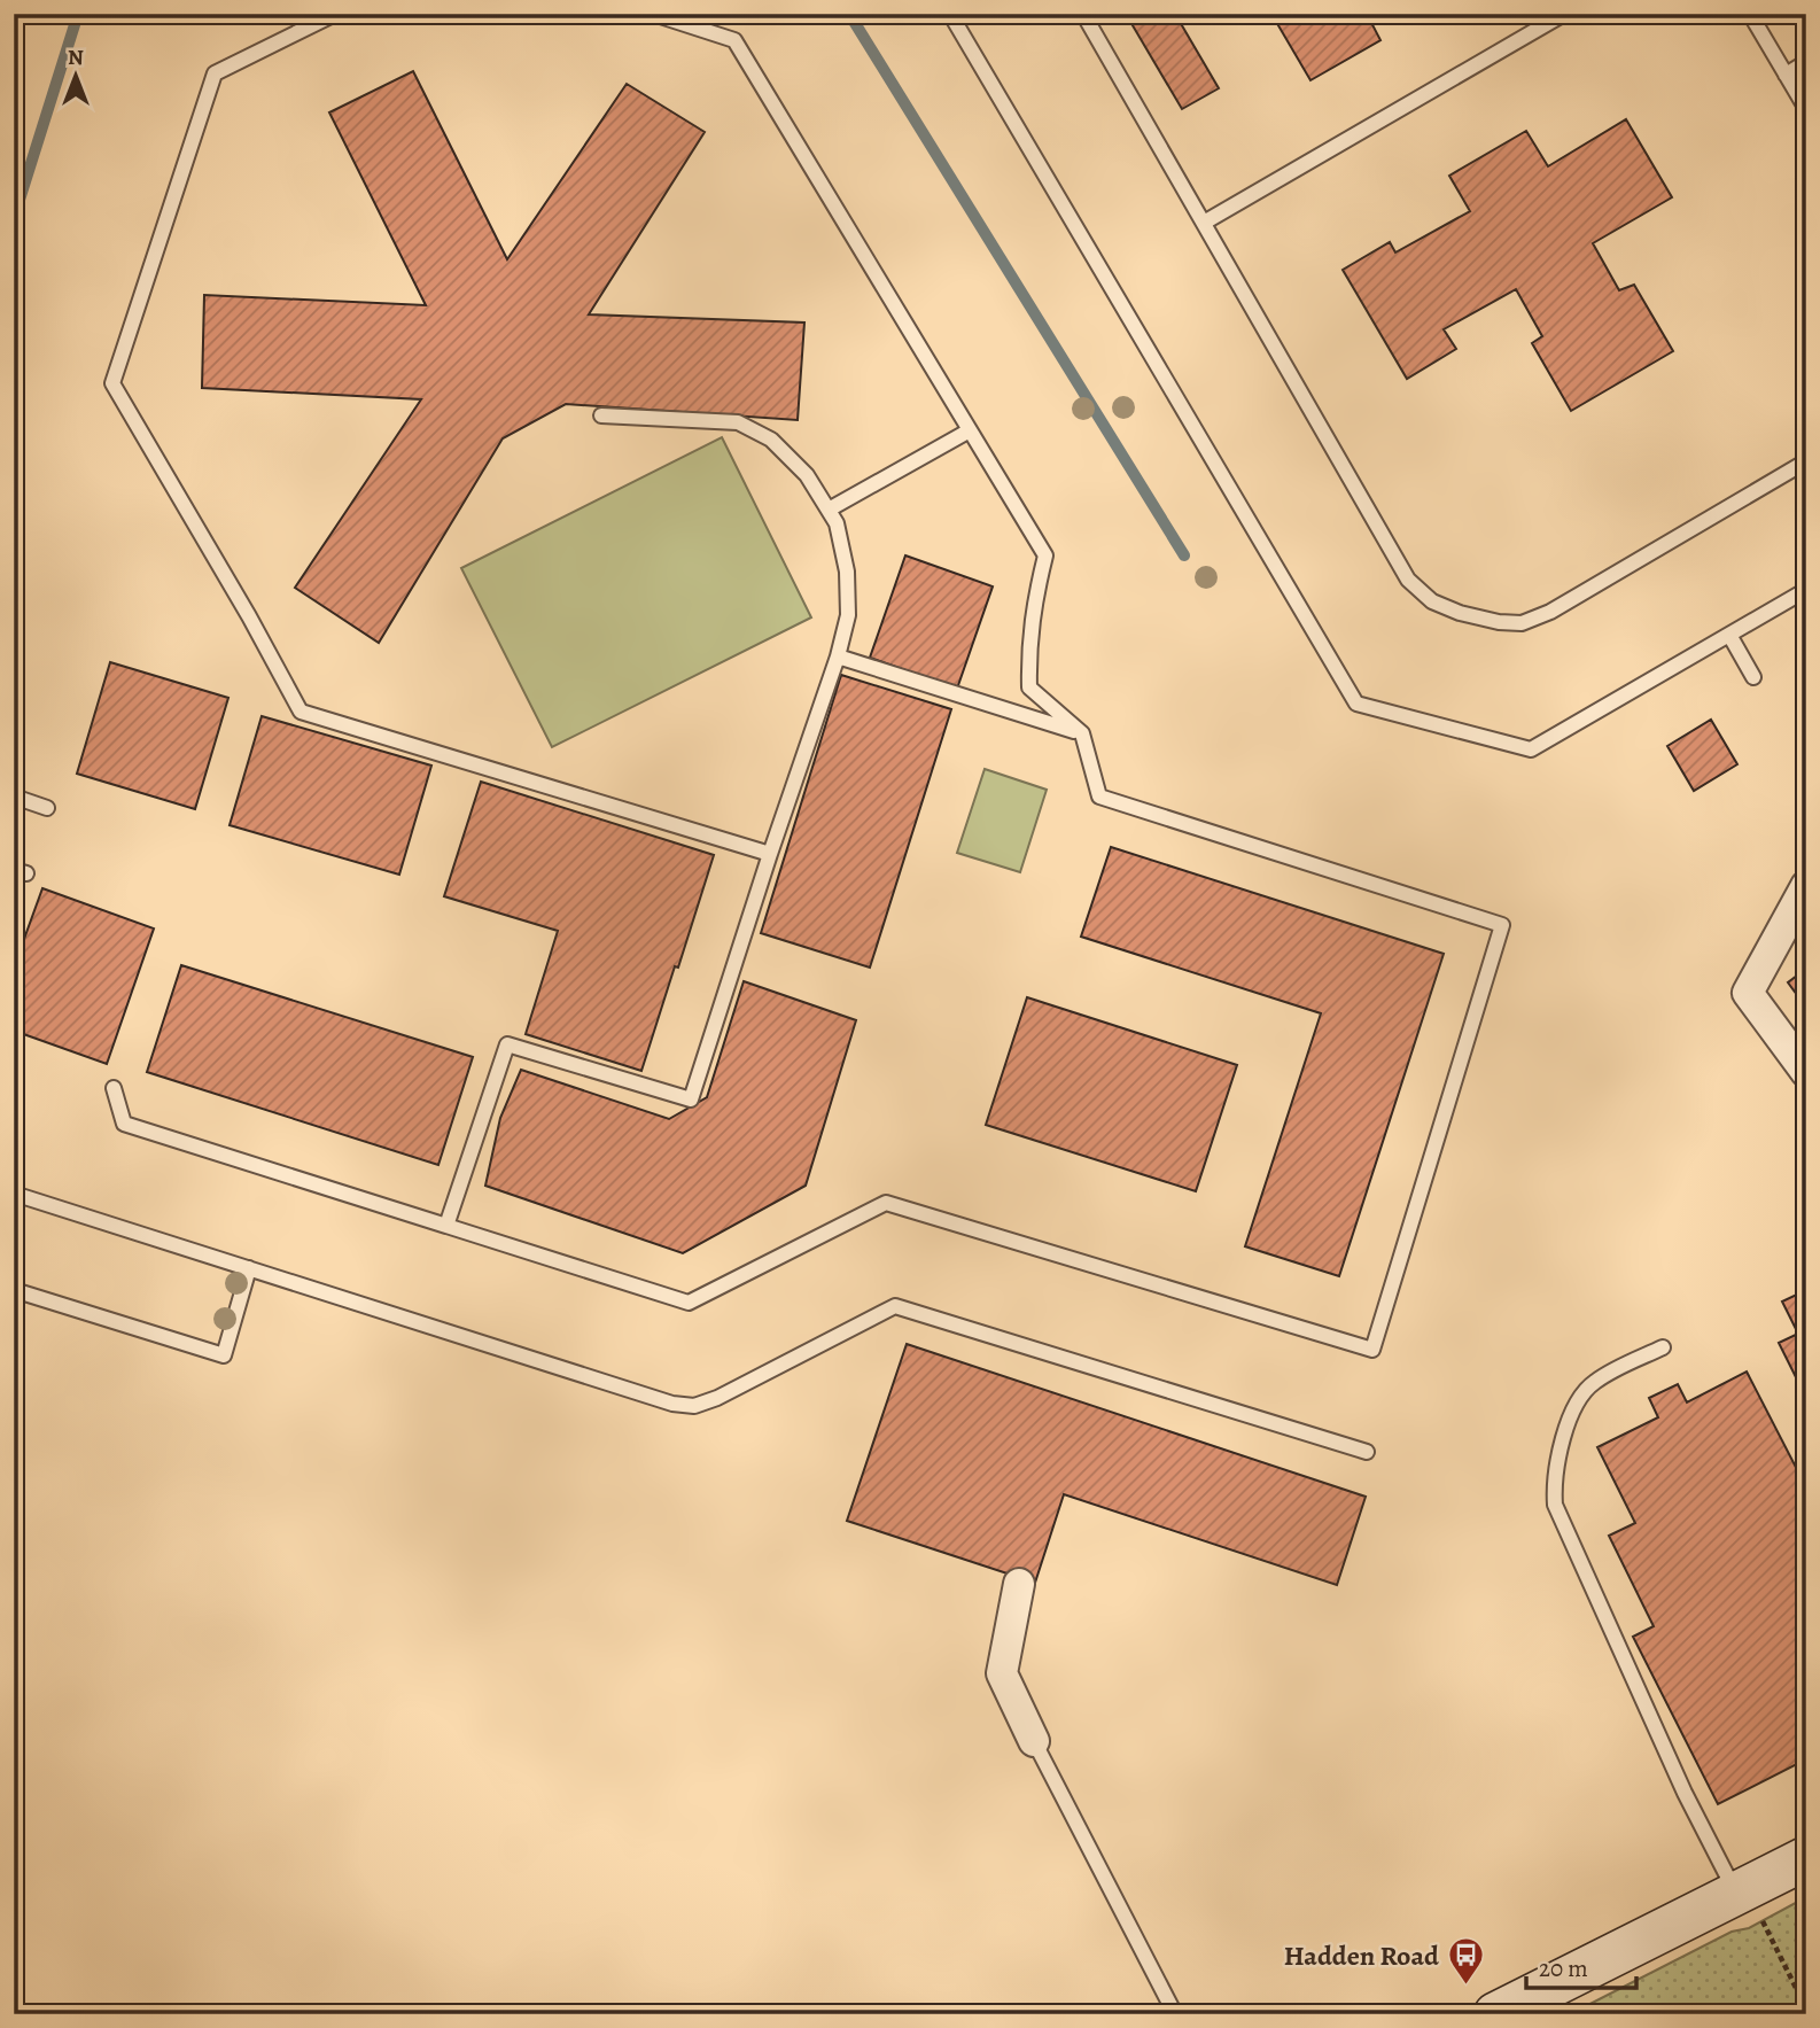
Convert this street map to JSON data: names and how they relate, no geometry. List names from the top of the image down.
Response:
{
  "places": {
    "bus stop": ["Hadden Road"]
  },
  "scale_bar": "20 m",
  "north": "top"
}
